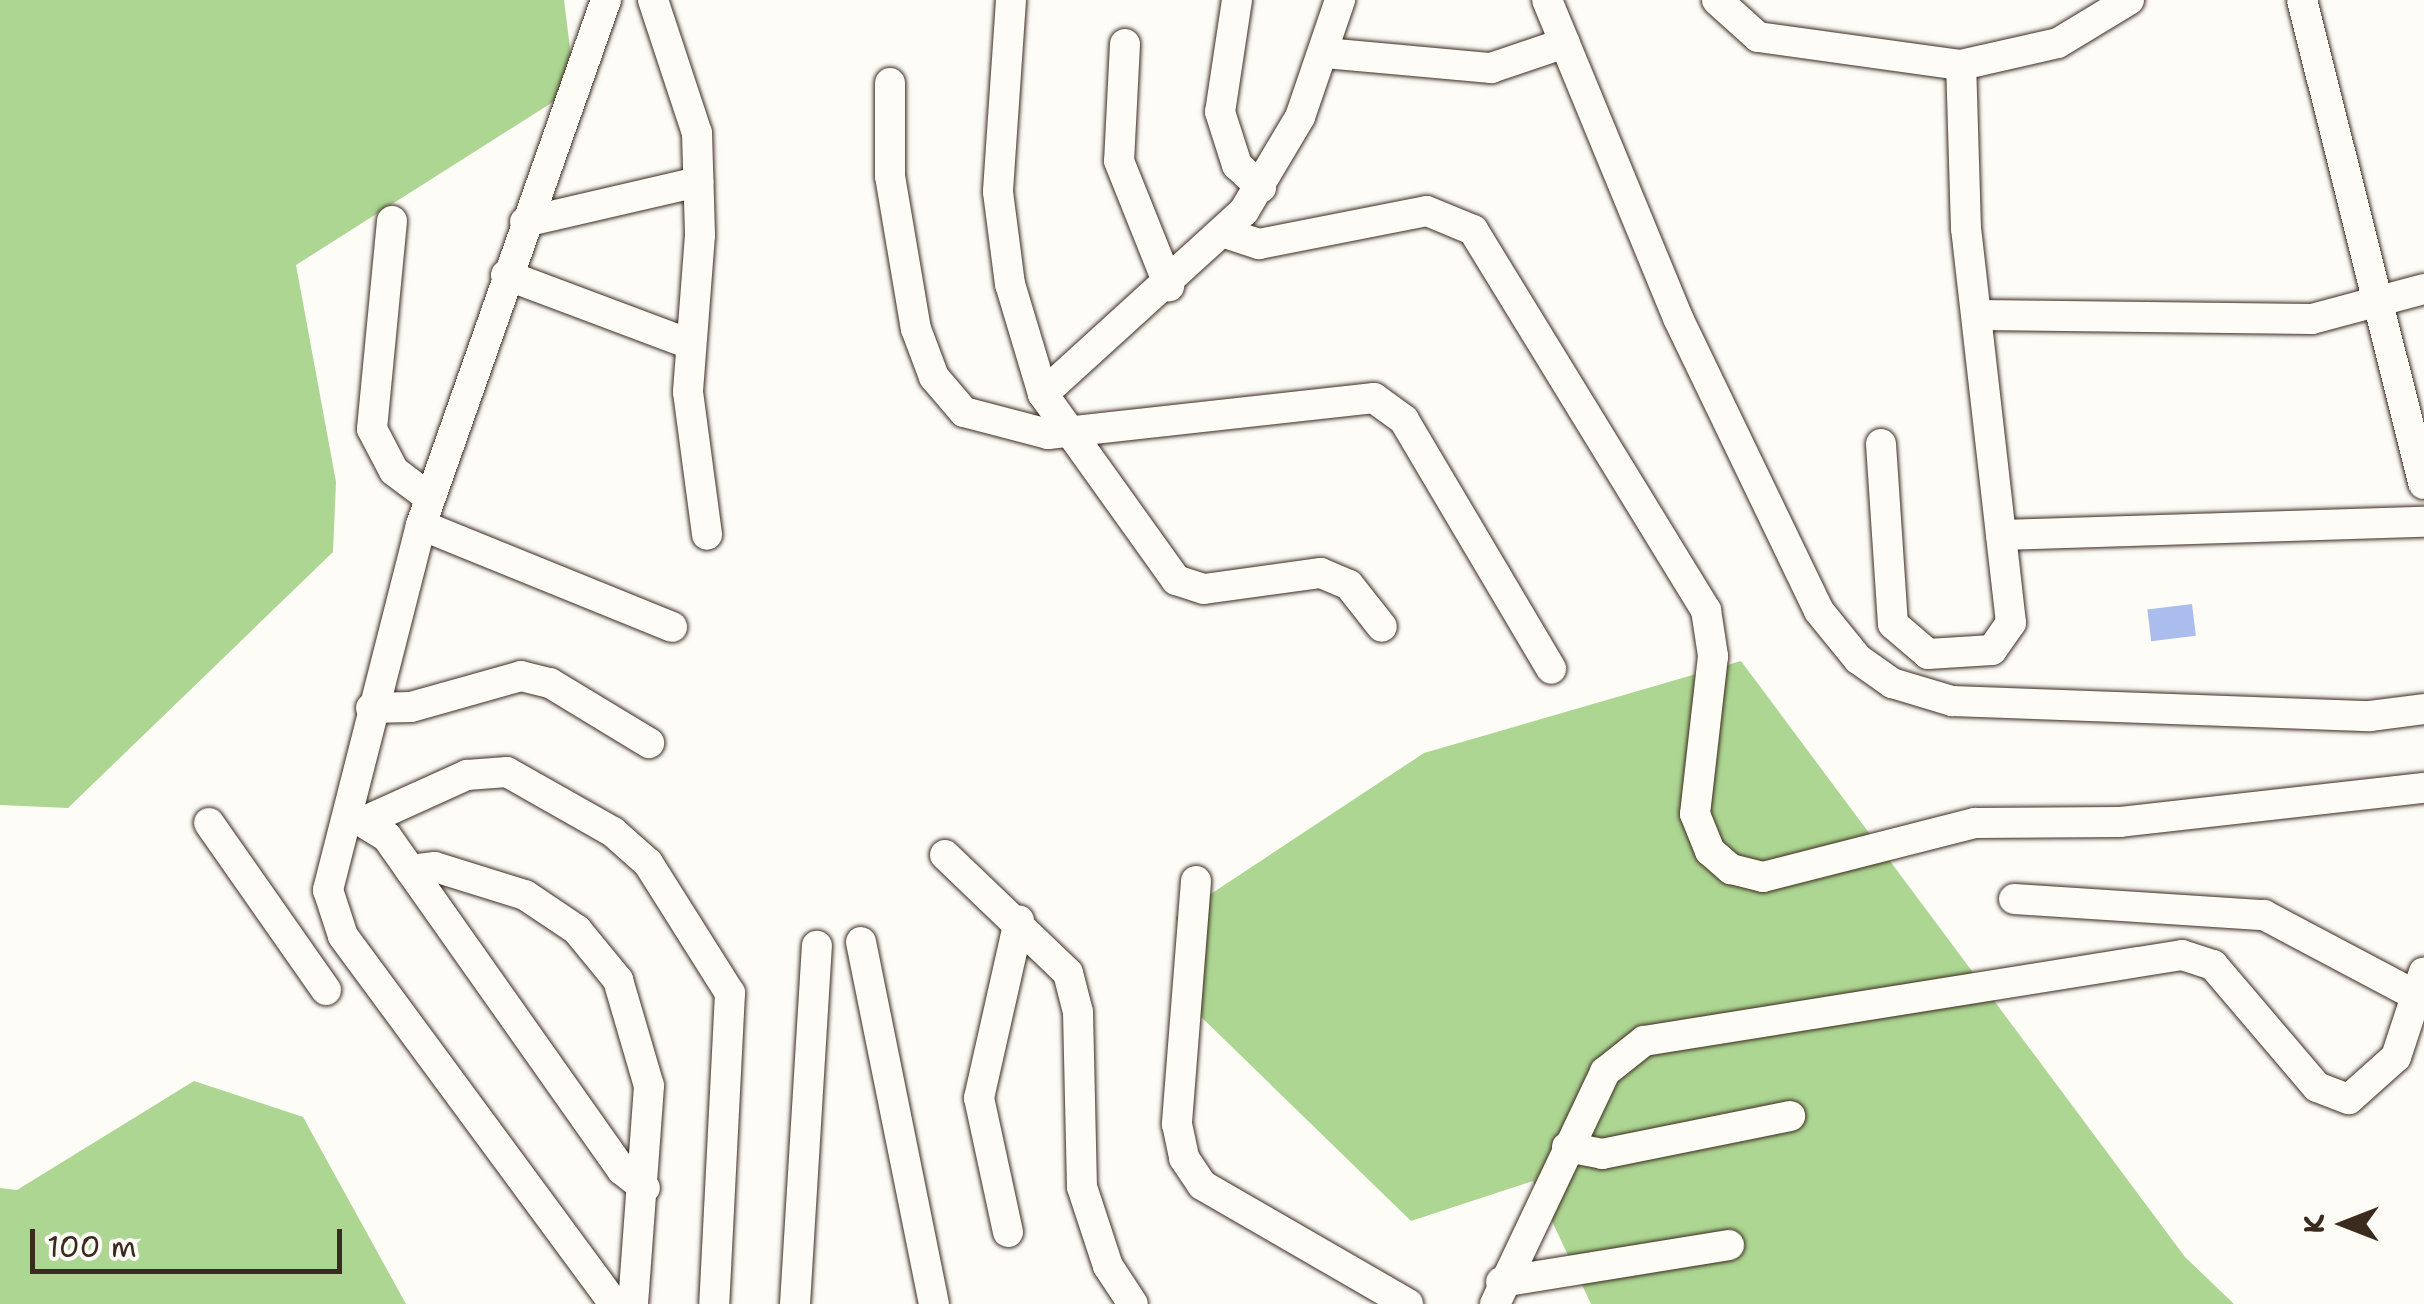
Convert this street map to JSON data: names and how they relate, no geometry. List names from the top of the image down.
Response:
{
  "scale_bar": "100 m",
  "north": "left"
}
